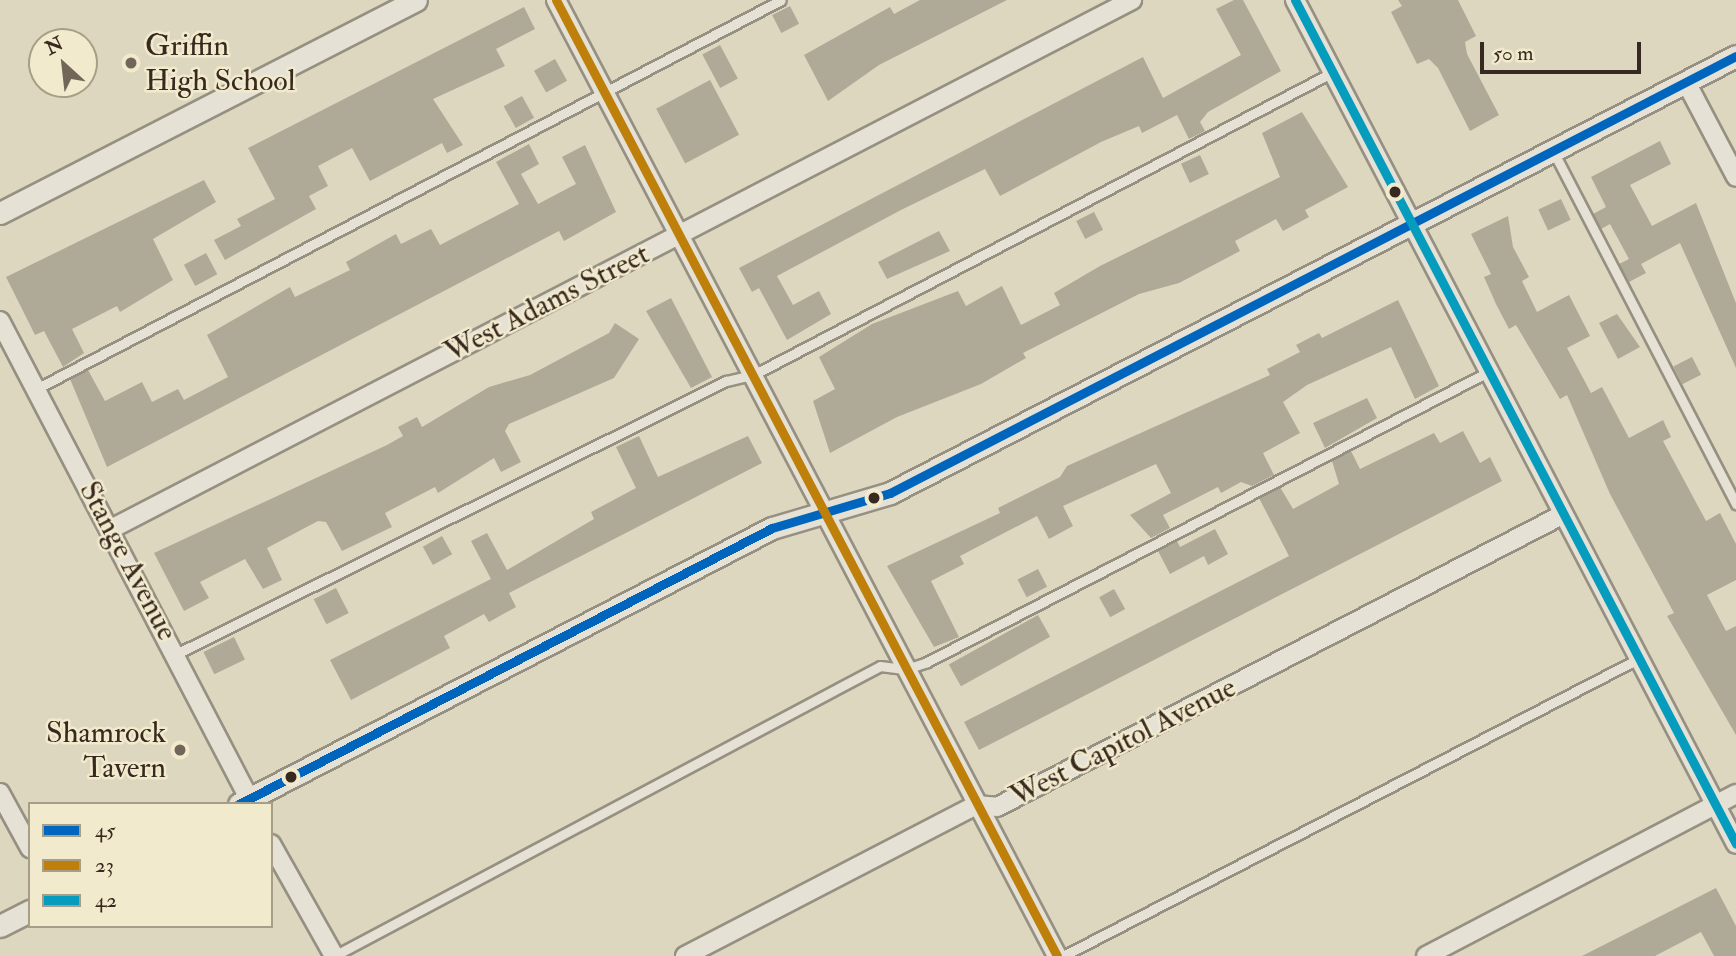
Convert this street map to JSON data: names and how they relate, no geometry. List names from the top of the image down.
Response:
{
  "streets": {
    "street": ["West Adams Street", "Stange Avenue", "West Capitol Avenue"]
  },
  "crossings": [
    ["West Adams Street", "Stange Avenue"]
  ],
  "places": ["Griffin High School", "Shamrock Tavern"],
  "lines": ["transit line 23", "transit line 42", "transit line 45"],
  "legend": ["45", "23", "42"],
  "scale_bar": "50 m",
  "north": "top left"
}
